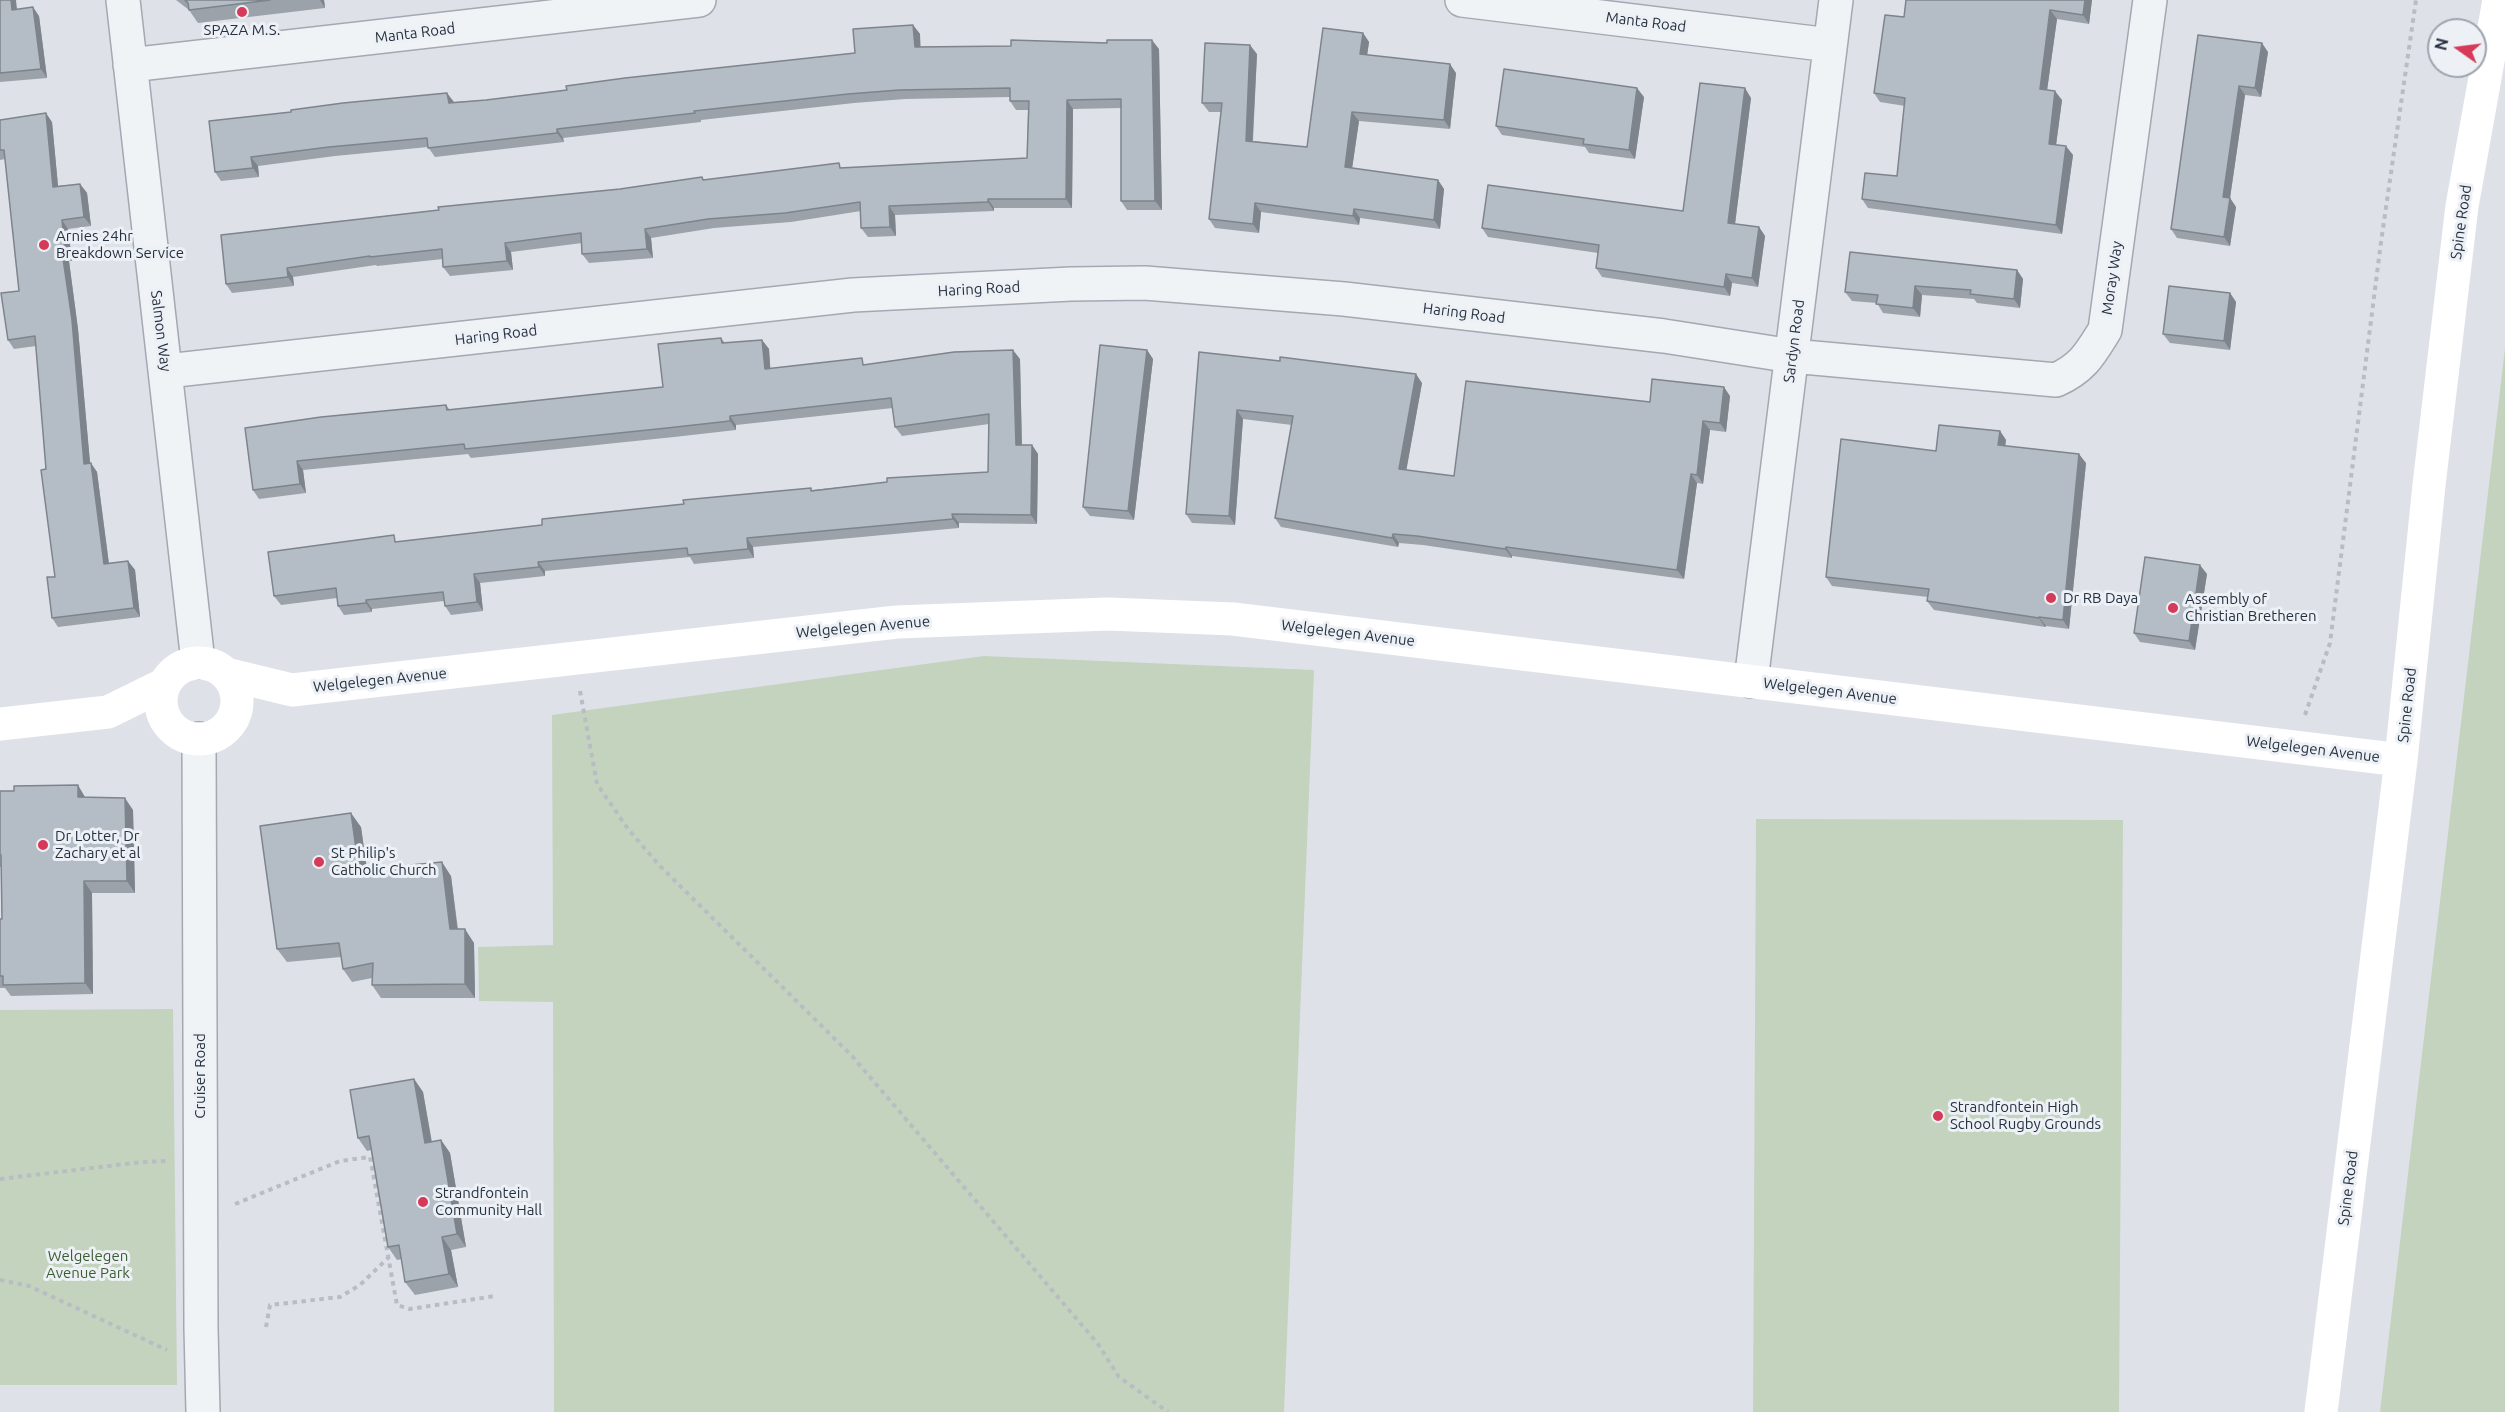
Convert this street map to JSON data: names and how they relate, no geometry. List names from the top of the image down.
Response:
{
  "streets": {
    "street": [
      "Manta Road",
      "Spine Road",
      "Moray Way",
      "Haring Road",
      "Salmon Way",
      "Sardyn Road",
      "Welgelegen Avenue",
      "Cruiser Road"
    ]
  },
  "crossings": [
    ["Manta Road", "Salmon Way"],
    ["Manta Road", "Sardyn Road"],
    ["Spine Road", "Welgelegen Avenue"],
    ["Moray Way", "Haring Road"],
    ["Moray Way", "Sardyn Road"],
    ["Haring Road", "Salmon Way"],
    ["Haring Road", "Sardyn Road"],
    ["Salmon Way", "Welgelegen Avenue"],
    ["Salmon Way", "Cruiser Road"],
    ["Sardyn Road", "Welgelegen Avenue"],
    ["Welgelegen Avenue", "Cruiser Road"]
  ],
  "parks": ["Welgelegen Avenue Park"],
  "places": [
    "SPAZA M.S.",
    "Arnies 24hr Breakdown Service",
    "Dr RB Daya",
    "Assembly of Christian Bretheren",
    "Dr Lotter, Dr Zachary et al",
    "St Philip's Catholic Church",
    "Strandfontein High School Rugby Grounds",
    "Strandfontein Community Hall"
  ],
  "north": "left"
}
